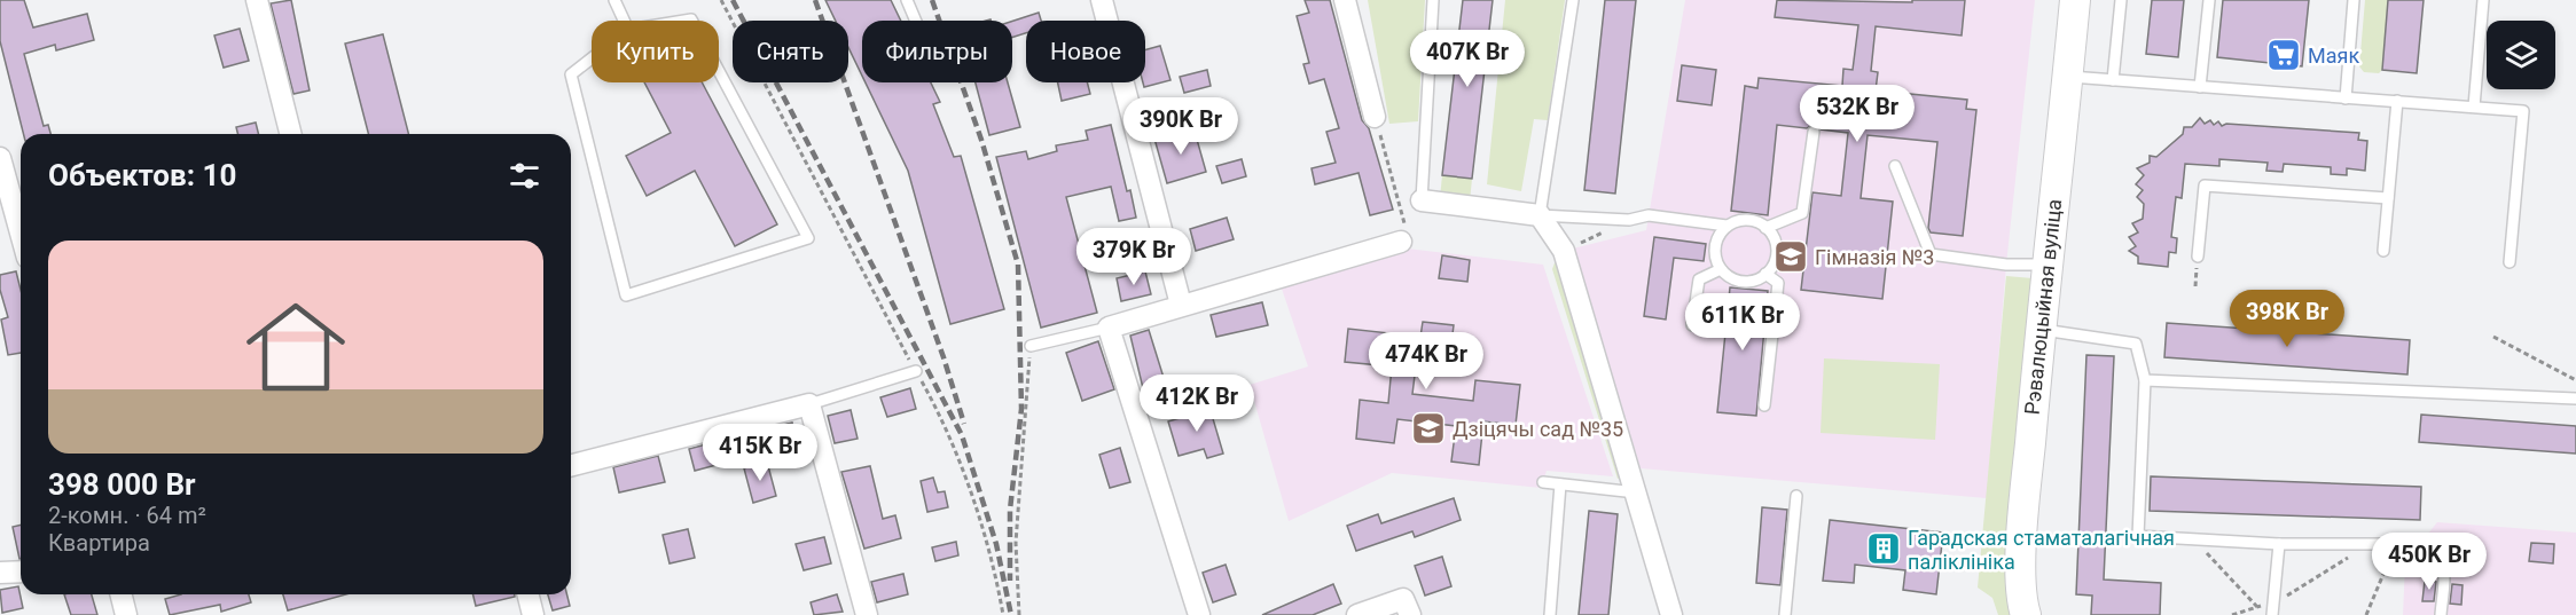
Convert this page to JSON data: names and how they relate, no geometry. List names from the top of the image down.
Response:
{
  "streets": {
    "street": ["Рэвалюцыйная вуліца"]
  },
  "places": {
    "supermarket": ["Маяк"],
    "school or university": ["Гімназія №3", "Дзіцячы сад №35"],
    "building": ["Гарадская стаматалагічная паліклініка"]
  },
  "page": {
    "chip": [
      "Купить",
      "Снять",
      "Фильтры",
      "Новое"
    ],
    "price": [
      "407K Br",
      "532K Br",
      "390K Br",
      "379K Br",
      "398K Br",
      "611K Br",
      "474K Br",
      "412K Br",
      "415K Br",
      "450K Br"
    ],
    "heading": "Объектов: 10",
    "list": [
      {
        "name": "398 000 Br",
        "note": "2-комн. · 64 m² · Квартира"
      }
    ]
  }
}
